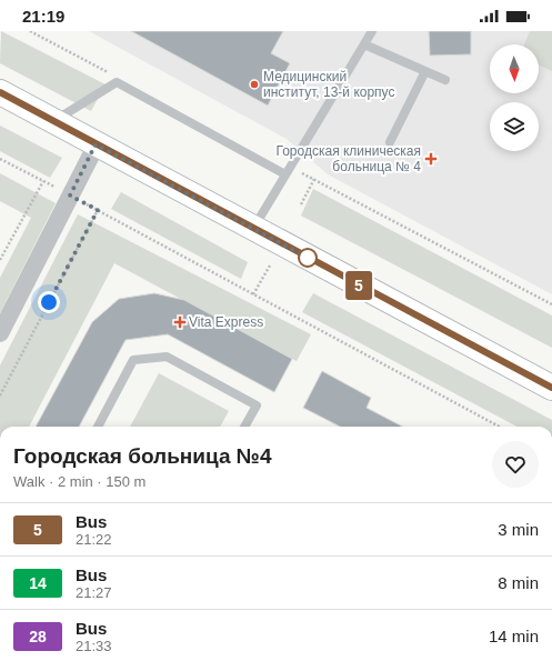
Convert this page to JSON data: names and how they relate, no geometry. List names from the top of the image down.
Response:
{
  "places": {
    "other": ["Медицинский институт, 13-й корпус"],
    "health": ["Городская клиническая больница № 4", "Vita Express"]
  },
  "lines": ["bus line 5"],
  "north": "bottom",
  "page": {
    "status": "21:19",
    "on_map": "5",
    "heading": ["Городская больница №4", "Walk · 2 min · 150 m"],
    "list": [
      {
        "mark": "5",
        "name": "Bus",
        "note": "21:22",
        "value": "3 min"
      },
      {
        "mark": "14",
        "name": "Bus",
        "note": "21:27",
        "value": "8 min"
      },
      {
        "mark": "28",
        "name": "Bus",
        "note": "21:33",
        "value": "14 min"
      }
    ]
  }
}
